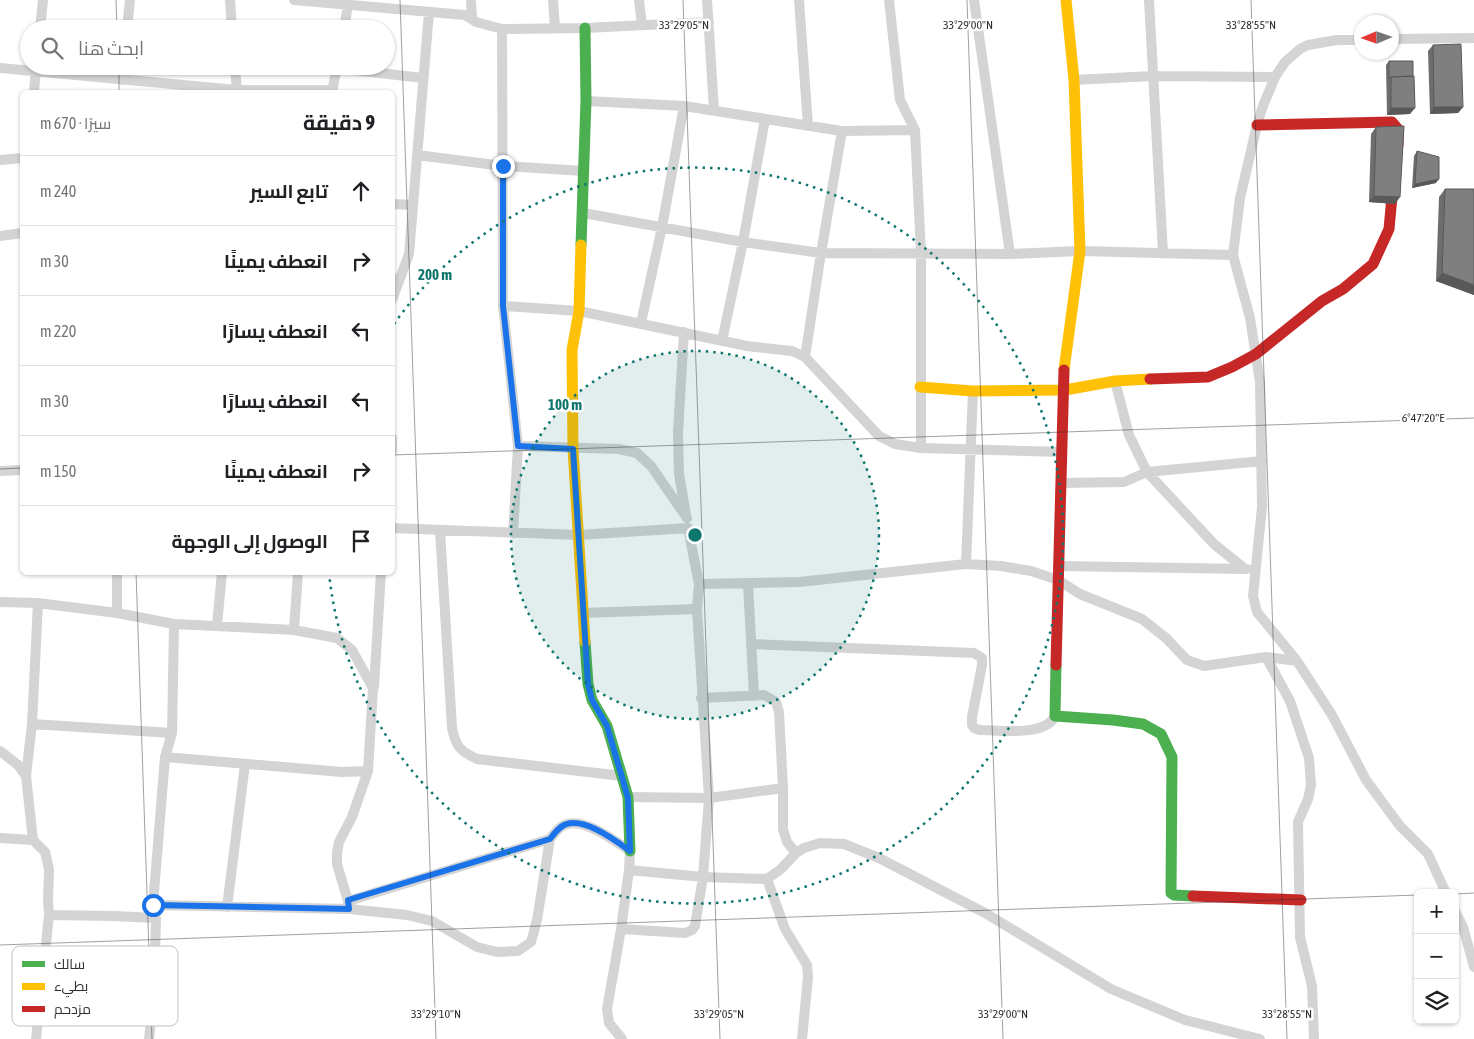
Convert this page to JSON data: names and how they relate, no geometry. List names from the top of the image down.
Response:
{
  "legend": ["سالك", "بطيء", "مزدحم"],
  "north": "left",
  "page": {
    "search": "ابحث هنا",
    "heading": ["9 دقيقة", "سيرًا · 670 m"],
    "list": [
      ["تابع السير", "240 m"],
      ["انعطف يمينًا", "30 m"],
      ["انعطف يسارًا", "220 m"],
      ["انعطف يسارًا", "30 m"],
      ["انعطف يمينًا", "150 m"],
      "الوصول إلى الوجهة"
    ],
    "map_buttons": ["+", "−"]
  },
  "coordinates": [
    "33°29'05\"N",
    "33°29'00\"N",
    "33°28'55\"N",
    "6°47'20\"E",
    "33°29'10\"N"
  ],
  "rings": ["200 m", "100 m"]
}
